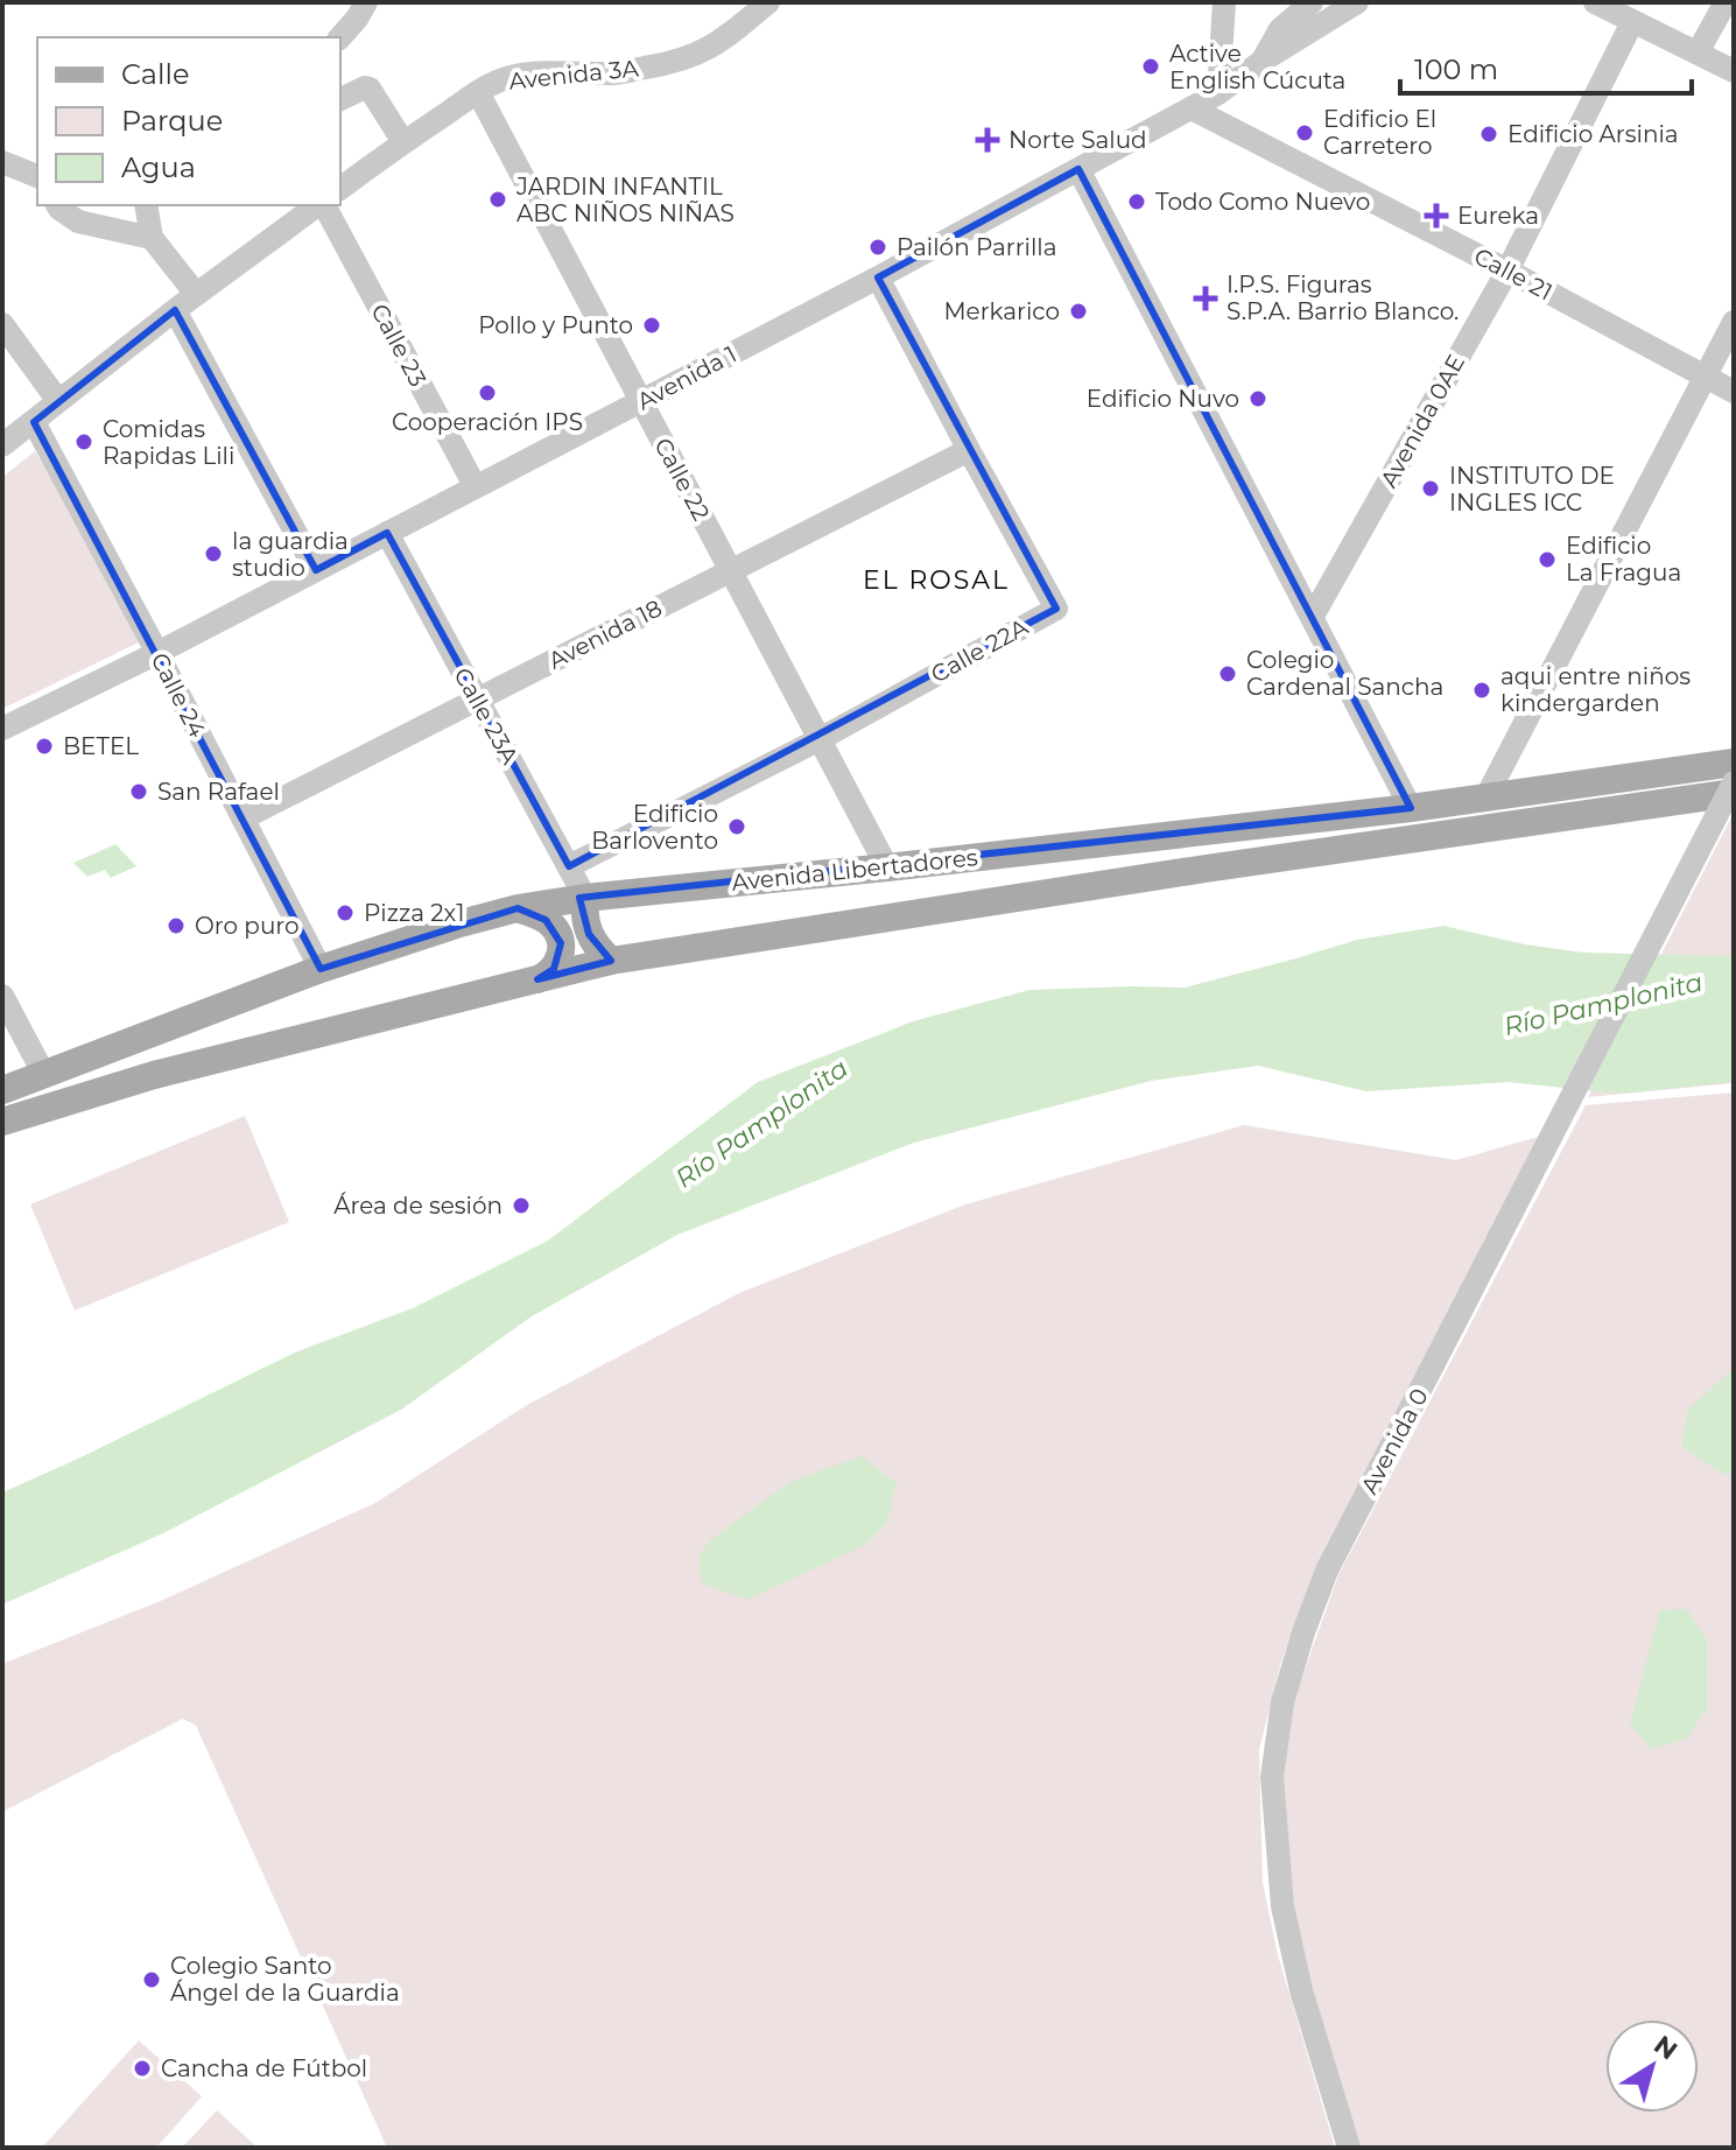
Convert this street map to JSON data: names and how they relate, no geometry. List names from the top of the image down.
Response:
{
  "streets": {
    "main road": ["Avenida Libertadores"],
    "street": [
      "Avenida 3A",
      "Calle 21",
      "Calle 23",
      "Avenida 1",
      "Avenida 0AE",
      "Calle 22",
      "Avenida 18",
      "Calle 22A",
      "Calle 24",
      "Calle 23A",
      "Avenida 0"
    ]
  },
  "crossings": [
    ["Avenida 3A", "Calle 22"],
    ["Calle 21", "Avenida 1"],
    ["Calle 21", "Avenida 0AE"],
    ["Calle 23", "Avenida 1"],
    ["Avenida 1", "Calle 22"],
    ["Avenida 1", "Calle 22A"],
    ["Avenida 1", "Calle 24"],
    ["Avenida 1", "Calle 23A"],
    ["Calle 22", "Avenida 18"],
    ["Calle 22", "Calle 22A"],
    ["Calle 22", "Avenida Libertadores"],
    ["Avenida 18", "Calle 22A"],
    ["Avenida 18", "Calle 24"],
    ["Avenida 18", "Calle 23A"],
    ["Calle 22A", "Calle 23A"],
    ["Calle 24", "Avenida Libertadores"],
    ["Calle 23A", "Avenida Libertadores"],
    ["Avenida Libertadores", "Avenida 0"]
  ],
  "districts": ["EL ROSAL"],
  "water": ["Río Pamplonita"],
  "places": {
    "other": [
      "Active English Cúcuta",
      "Edificio El Carretero",
      "Edificio Arsinia",
      "JARDIN INFANTIL ABC NIÑOS NIÑAS",
      "Todo Como Nuevo",
      "Pailón Parrilla",
      "Merkarico",
      "Pollo y Punto",
      "Cooperación IPS",
      "Edificio Nuvo",
      "Comidas Rapidas Lili",
      "INSTITUTO DE INGLES ICC",
      "la guardia studio",
      "Edificio La Fragua",
      "Colegio Cardenal Sancha",
      "aqui entre niños kindergarden",
      "BETEL",
      "San Rafael",
      "Edificio Barlovento",
      "Pizza 2x1",
      "Oro puro",
      "Área de sesión",
      "Colegio Santo Ángel de la Guardia",
      "Cancha de Fútbol"
    ],
    "health": ["Norte Salud", "Eureka", "I.P.S. Figuras S.P.A. Barrio Blanco."]
  },
  "legend": ["Calle", "Parque", "Agua"],
  "scale_bar": "100 m",
  "north": "top right"
}
